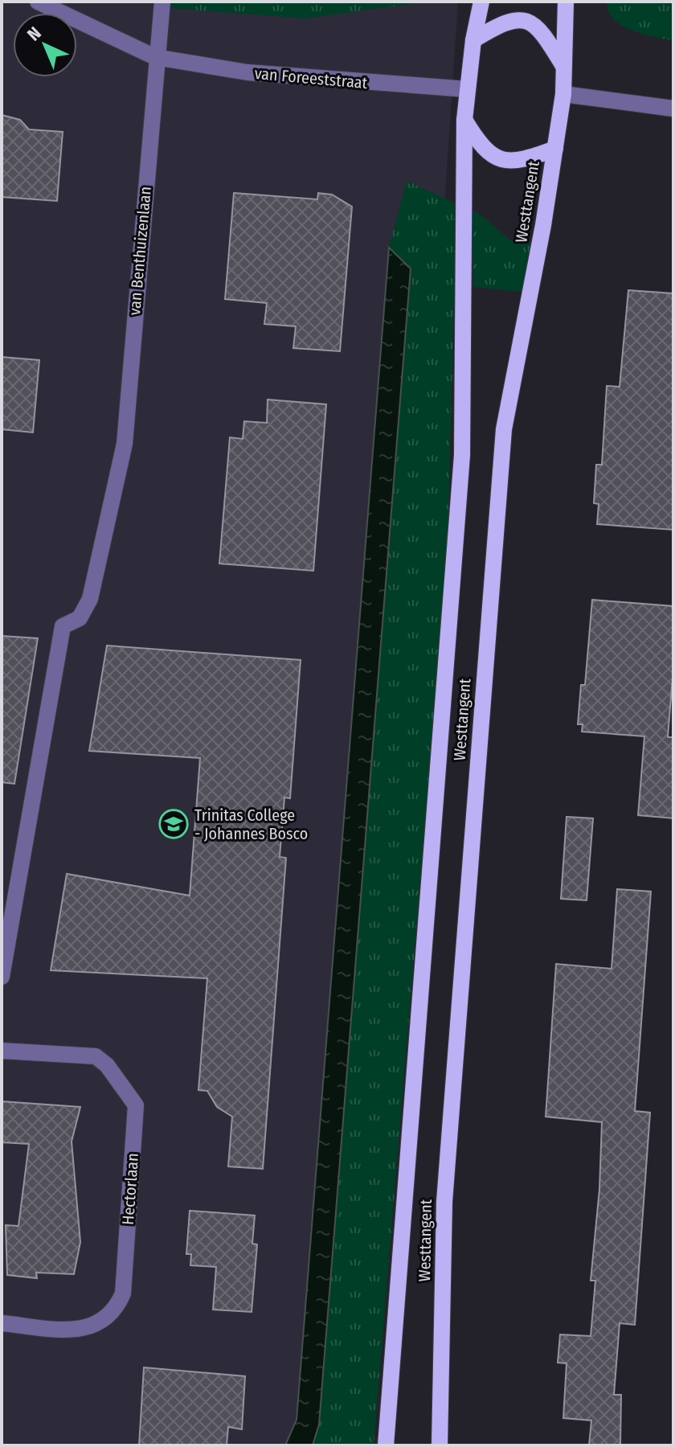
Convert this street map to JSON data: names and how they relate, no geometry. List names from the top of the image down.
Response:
{
  "streets": {
    "main road": ["Westtangent"],
    "street": ["van Foreeststraat", "van Benthuizenlaan", "Hectorlaan"]
  },
  "crossings": [
    ["van Foreeststraat", "Westtangent"],
    ["van Foreeststraat", "van Benthuizenlaan"]
  ],
  "places": {
    "school or university": ["Trinitas College - Johannes Bosco"]
  },
  "north": "top left"
}
